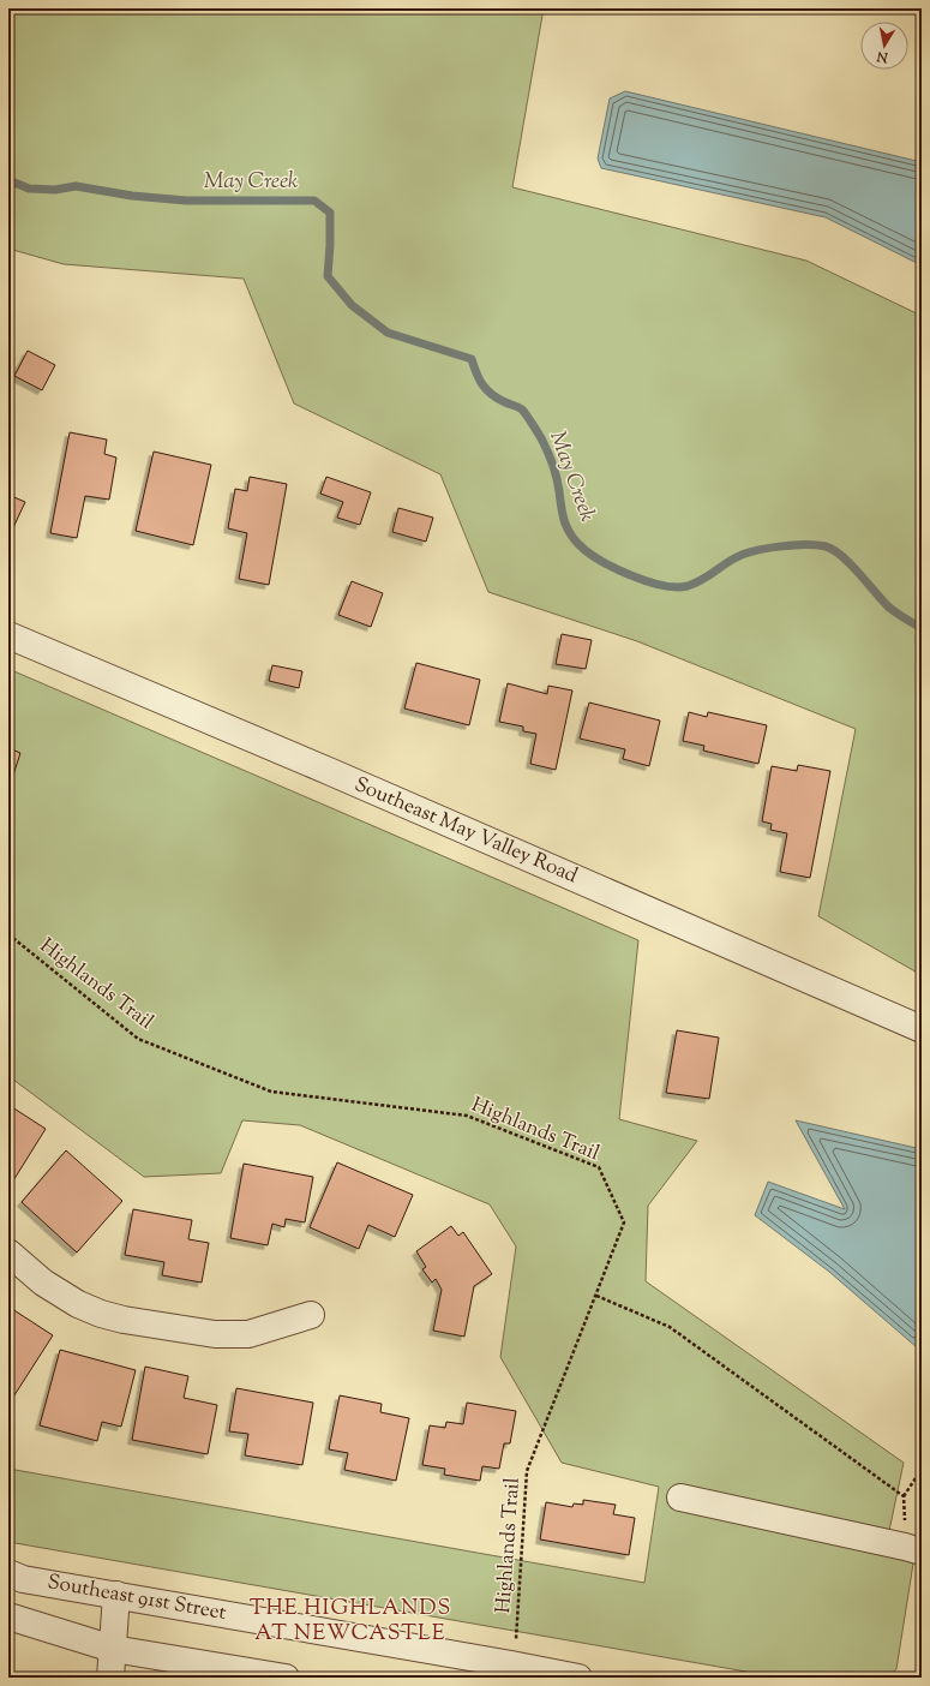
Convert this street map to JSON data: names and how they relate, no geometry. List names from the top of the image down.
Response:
{
  "streets": {
    "street": ["Southeast May Valley Road", "Southeast 91st Street"],
    "path": ["Highlands Trail"]
  },
  "districts": ["THE HIGHLANDS AT NEWCASTLE"],
  "water": ["May Creek"],
  "north": "bottom"
}
